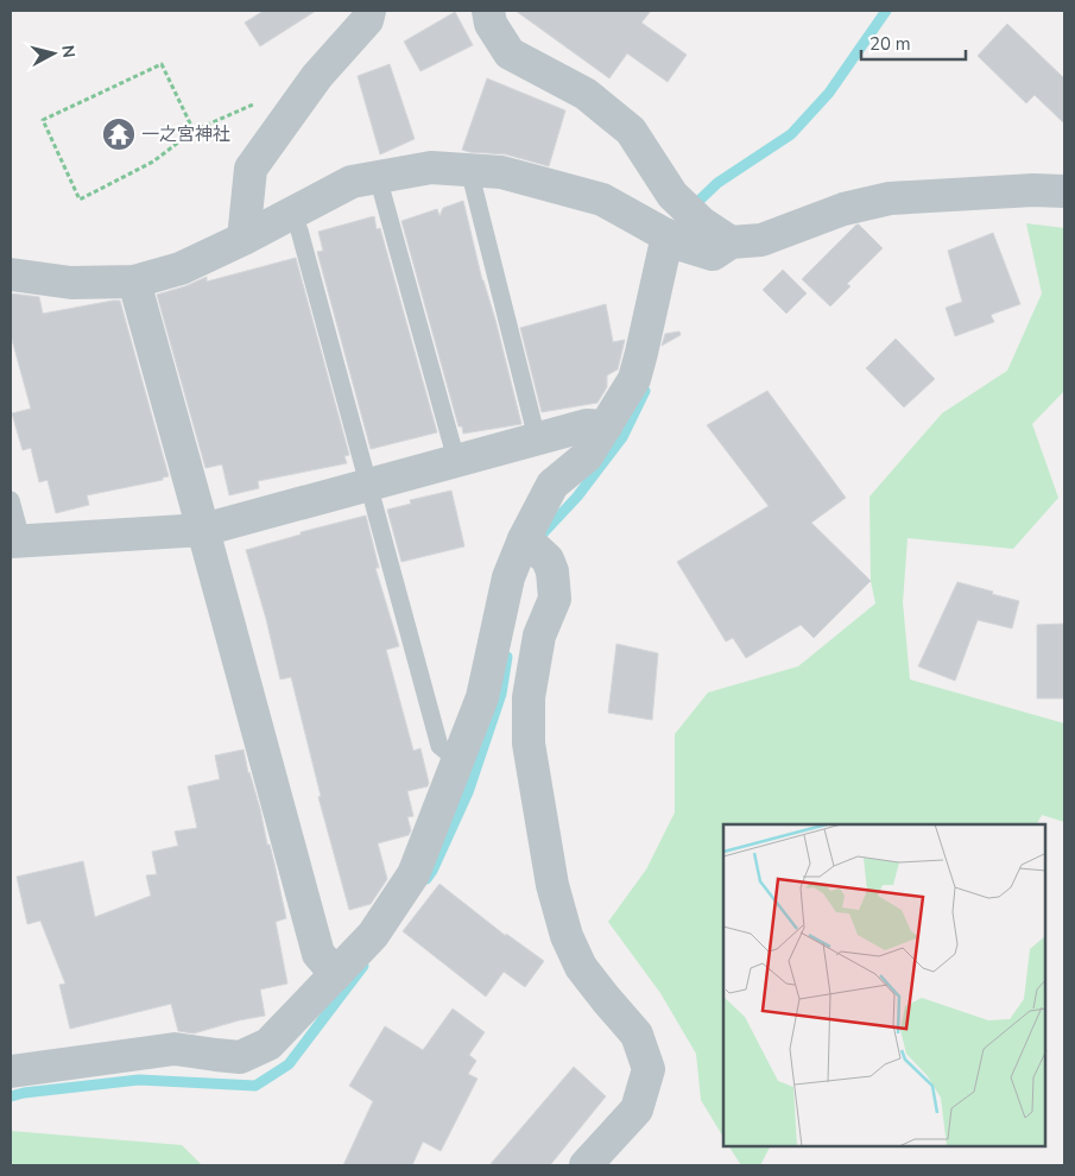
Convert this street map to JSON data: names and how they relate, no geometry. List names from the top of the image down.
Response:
{
  "places": {
    "temple": ["一之宮神社"]
  },
  "scale_bar": "20 m",
  "north": "right"
}
